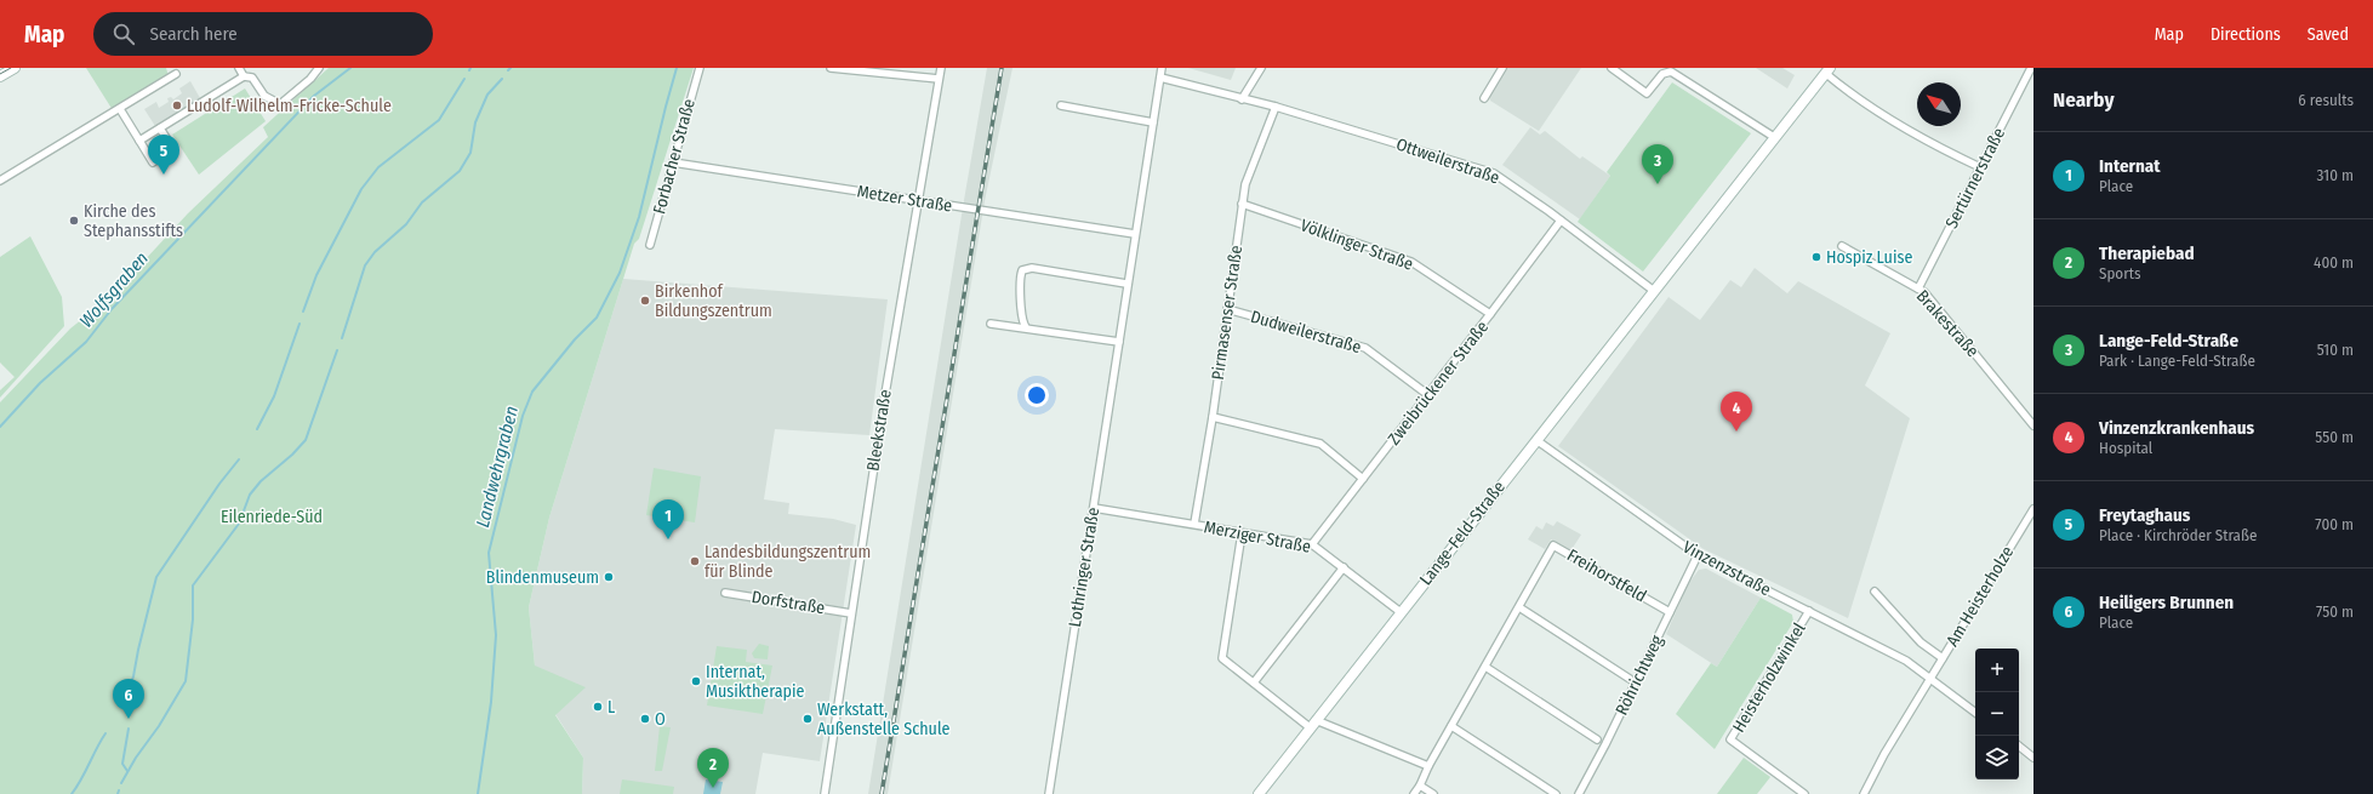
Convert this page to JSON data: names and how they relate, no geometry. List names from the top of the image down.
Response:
{
  "streets": {
    "street": [
      "Forbacher Straße",
      "Ottweilerstraße",
      "Sertürnerstraße",
      "Metzer Straße",
      "Völklinger Straße",
      "Pirmasenser Straße",
      "Brakestraße",
      "Dudweilerstraße",
      "Zweibrückener Straße",
      "Bleekstraße",
      "Lange-Feld-Straße",
      "Merziger Straße",
      "Lothringer Straße",
      "Vinzenzstraße",
      "Freihorstfeld",
      "Am Heisterholze",
      "Dorfstraße",
      "Röhrichtweg",
      "Heisterholzwinkel"
    ]
  },
  "crossings": [
    ["Forbacher Straße", "Metzer Straße"],
    ["Ottweilerstraße", "Pirmasenser Straße"],
    ["Ottweilerstraße", "Zweibrückener Straße"],
    ["Ottweilerstraße", "Lange-Feld-Straße"],
    ["Ottweilerstraße", "Lothringer Straße"],
    ["Sertürnerstraße", "Brakestraße"],
    ["Metzer Straße", "Bleekstraße"],
    ["Metzer Straße", "Lothringer Straße"],
    ["Völklinger Straße", "Pirmasenser Straße"],
    ["Völklinger Straße", "Zweibrückener Straße"],
    ["Pirmasenser Straße", "Dudweilerstraße"],
    ["Pirmasenser Straße", "Merziger Straße"],
    ["Dudweilerstraße", "Zweibrückener Straße"],
    ["Zweibrückener Straße", "Merziger Straße"],
    ["Bleekstraße", "Dorfstraße"],
    ["Lange-Feld-Straße", "Merziger Straße"],
    ["Lange-Feld-Straße", "Vinzenzstraße"],
    ["Merziger Straße", "Lothringer Straße"],
    ["Vinzenzstraße", "Am Heisterholze"],
    ["Vinzenzstraße", "Röhrichtweg"],
    ["Vinzenzstraße", "Heisterholzwinkel"],
    ["Freihorstfeld", "Röhrichtweg"]
  ],
  "water": ["Wolfsgraben", "Landwehrgraben"],
  "parks": ["Eilenriede-Süd"],
  "places": [
    "Ludolf-Wilhelm-Fricke-Schule",
    "Kirche des Stephansstifts",
    "Hospiz Luise",
    "Birkenhof Bildungszentrum",
    "Landesbildungszentrum für Blinde",
    "Blindenmuseum",
    "Internat, Musiktherapie",
    "L",
    "O",
    "Werkstatt, Außenstelle Schule"
  ],
  "north": "top left",
  "page": {
    "header": "Map",
    "search": "Search here",
    "nav": ["Map", "Directions", "Saved"],
    "heading": ["Nearby", "6 results"],
    "list": [
      {
        "mark": "1",
        "name": "Internat",
        "note": "Place",
        "value": "310 m"
      },
      {
        "mark": "2",
        "name": "Therapiebad",
        "note": "Sports",
        "value": "400 m"
      },
      {
        "mark": "3",
        "name": "Lange-Feld-Straße",
        "note": "Park · Lange-Feld-Straße",
        "value": "510 m"
      },
      {
        "mark": "4",
        "name": "Vinzenzkrankenhaus",
        "note": "Hospital",
        "value": "550 m"
      },
      {
        "mark": "5",
        "name": "Freytaghaus",
        "note": "Place · Kirchröder Straße",
        "value": "700 m"
      },
      {
        "mark": "6",
        "name": "Heiligers Brunnen",
        "note": "Place",
        "value": "750 m"
      }
    ],
    "pins": [
      "5",
      "3",
      "4",
      "1",
      "6",
      "2"
    ],
    "map_buttons": ["+", "−"]
  }
}
